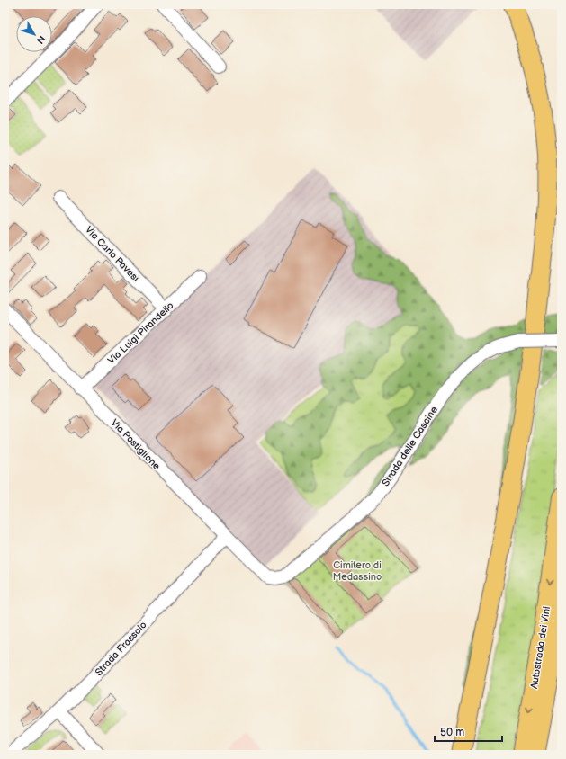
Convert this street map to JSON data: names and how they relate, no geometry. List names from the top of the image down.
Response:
{
  "streets": {
    "highway": ["Autostrada dei Vini"],
    "street": [
      "Via Carlo Pavesi",
      "Via Luigi Pirandello",
      "Via Postiglione",
      "Strada delle Cascine",
      "Strada Frassolo"
    ]
  },
  "crossings": [
    ["Via Carlo Pavesi", "Via Luigi Pirandello"],
    ["Via Luigi Pirandello", "Via Postiglione"],
    ["Via Postiglione", "Strada delle Cascine"],
    ["Via Postiglione", "Strada Frassolo"]
  ],
  "parks": ["Cimitero di Medassino"],
  "scale_bar": "50 m",
  "north": "bottom right"
}
